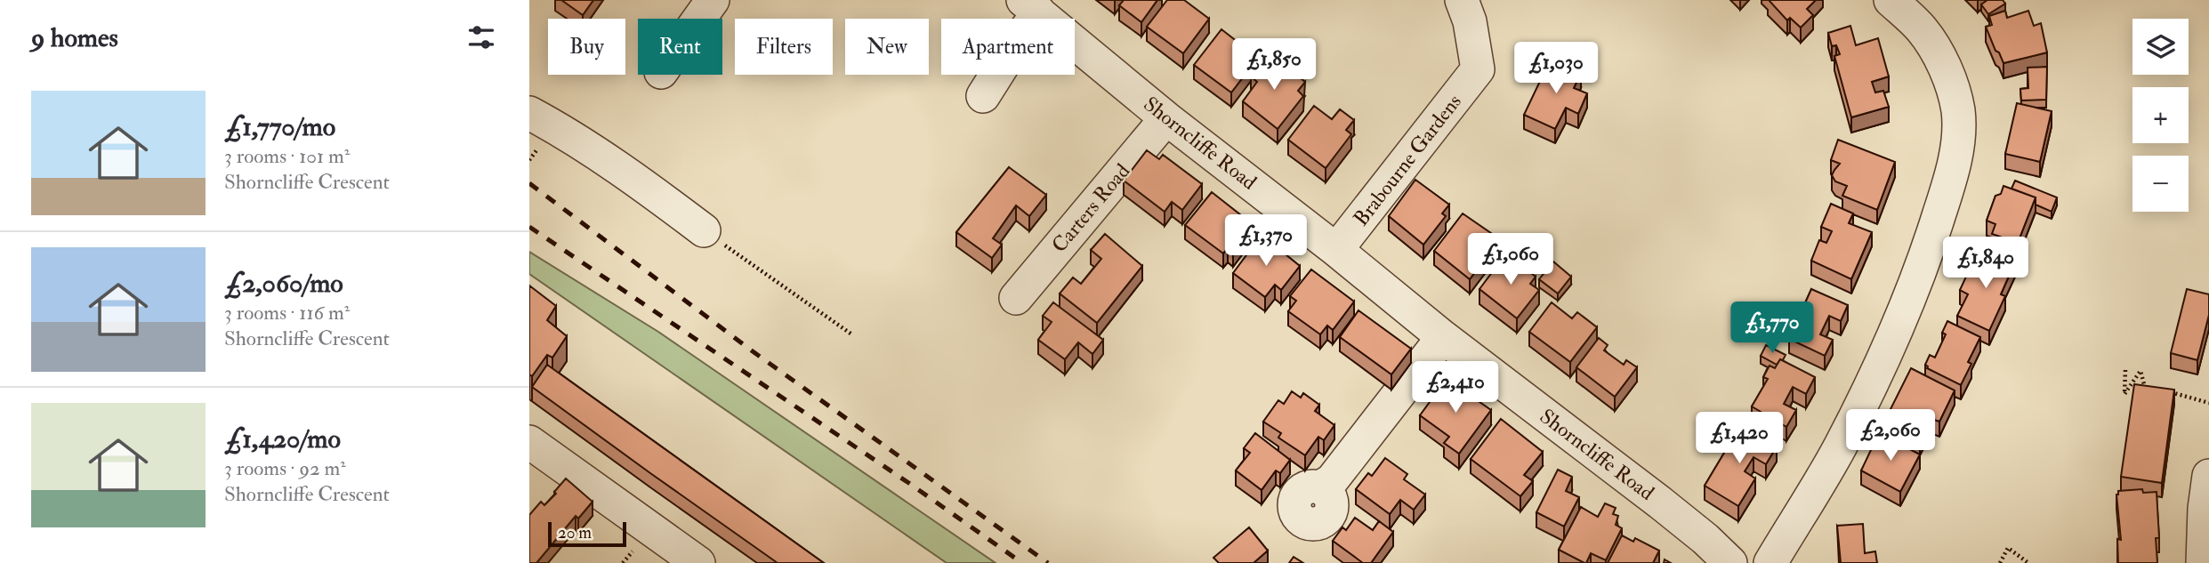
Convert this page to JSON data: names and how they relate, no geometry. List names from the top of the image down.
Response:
{
  "streets": {
    "street": ["Shorncliffe Road", "Brabourne Gardens", "Carters Road"]
  },
  "crossings": [
    ["Shorncliffe Road", "Brabourne Gardens"],
    ["Shorncliffe Road", "Carters Road"]
  ],
  "scale_bar": "20 m",
  "page": {
    "heading": "9 homes",
    "map_buttons": ["+", "−"],
    "chip": [
      "Buy",
      "Rent",
      "Filters",
      "New",
      "Apartment"
    ],
    "price": [
      "£1,850",
      "£1,030",
      "£1,370",
      "£1,060",
      "£1,840",
      "£1,770",
      "£2,410",
      "£2,060",
      "£1,420"
    ],
    "list": [
      {
        "name": "£1,770/mo",
        "note": "3 rooms · 101 m² · Shorncliffe Crescent"
      },
      {
        "name": "£2,060/mo",
        "note": "3 rooms · 116 m² · Shorncliffe Crescent"
      },
      {
        "name": "£1,420/mo",
        "note": "3 rooms · 92 m² · Shorncliffe Crescent"
      }
    ],
    "scale": "20 m"
  }
}
